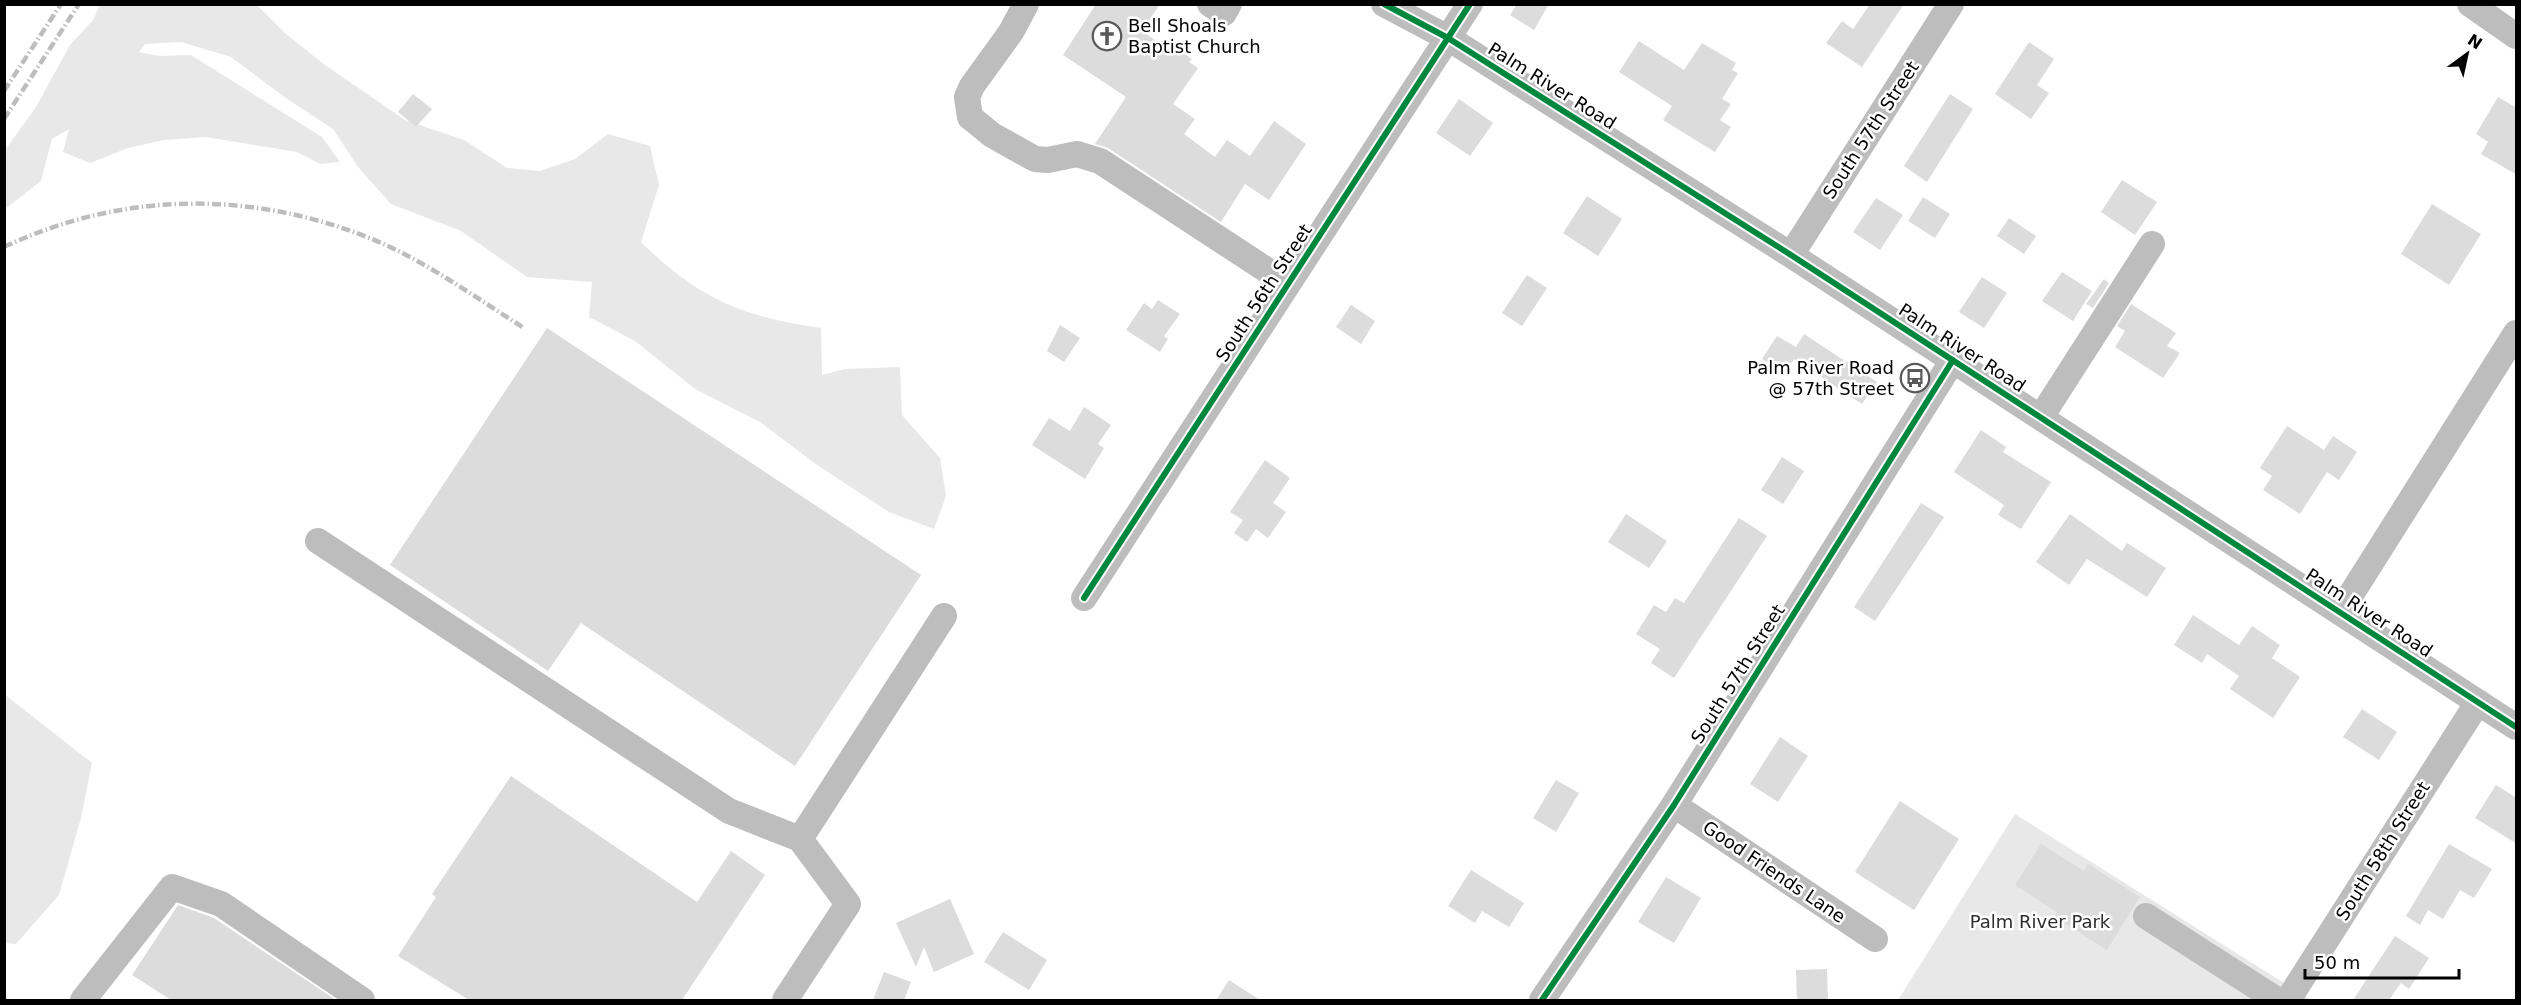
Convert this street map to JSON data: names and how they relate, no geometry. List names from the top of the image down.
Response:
{
  "streets": {
    "street": [
      "Palm River Road",
      "South 57th Street",
      "South 56th Street",
      "South 58th Street",
      "Good Friends Lane"
    ]
  },
  "crossings": [
    ["Palm River Road", "South 57th Street"],
    ["Palm River Road", "South 56th Street"],
    ["Palm River Road", "South 58th Street"],
    ["South 57th Street", "Good Friends Lane"]
  ],
  "parks": ["Palm River Park"],
  "places": {
    "church": ["Bell Shoals Baptist Church"],
    "bus stop": ["Palm River Road @ 57th Street"]
  },
  "scale_bar": "50 m",
  "north": "top right"
}
